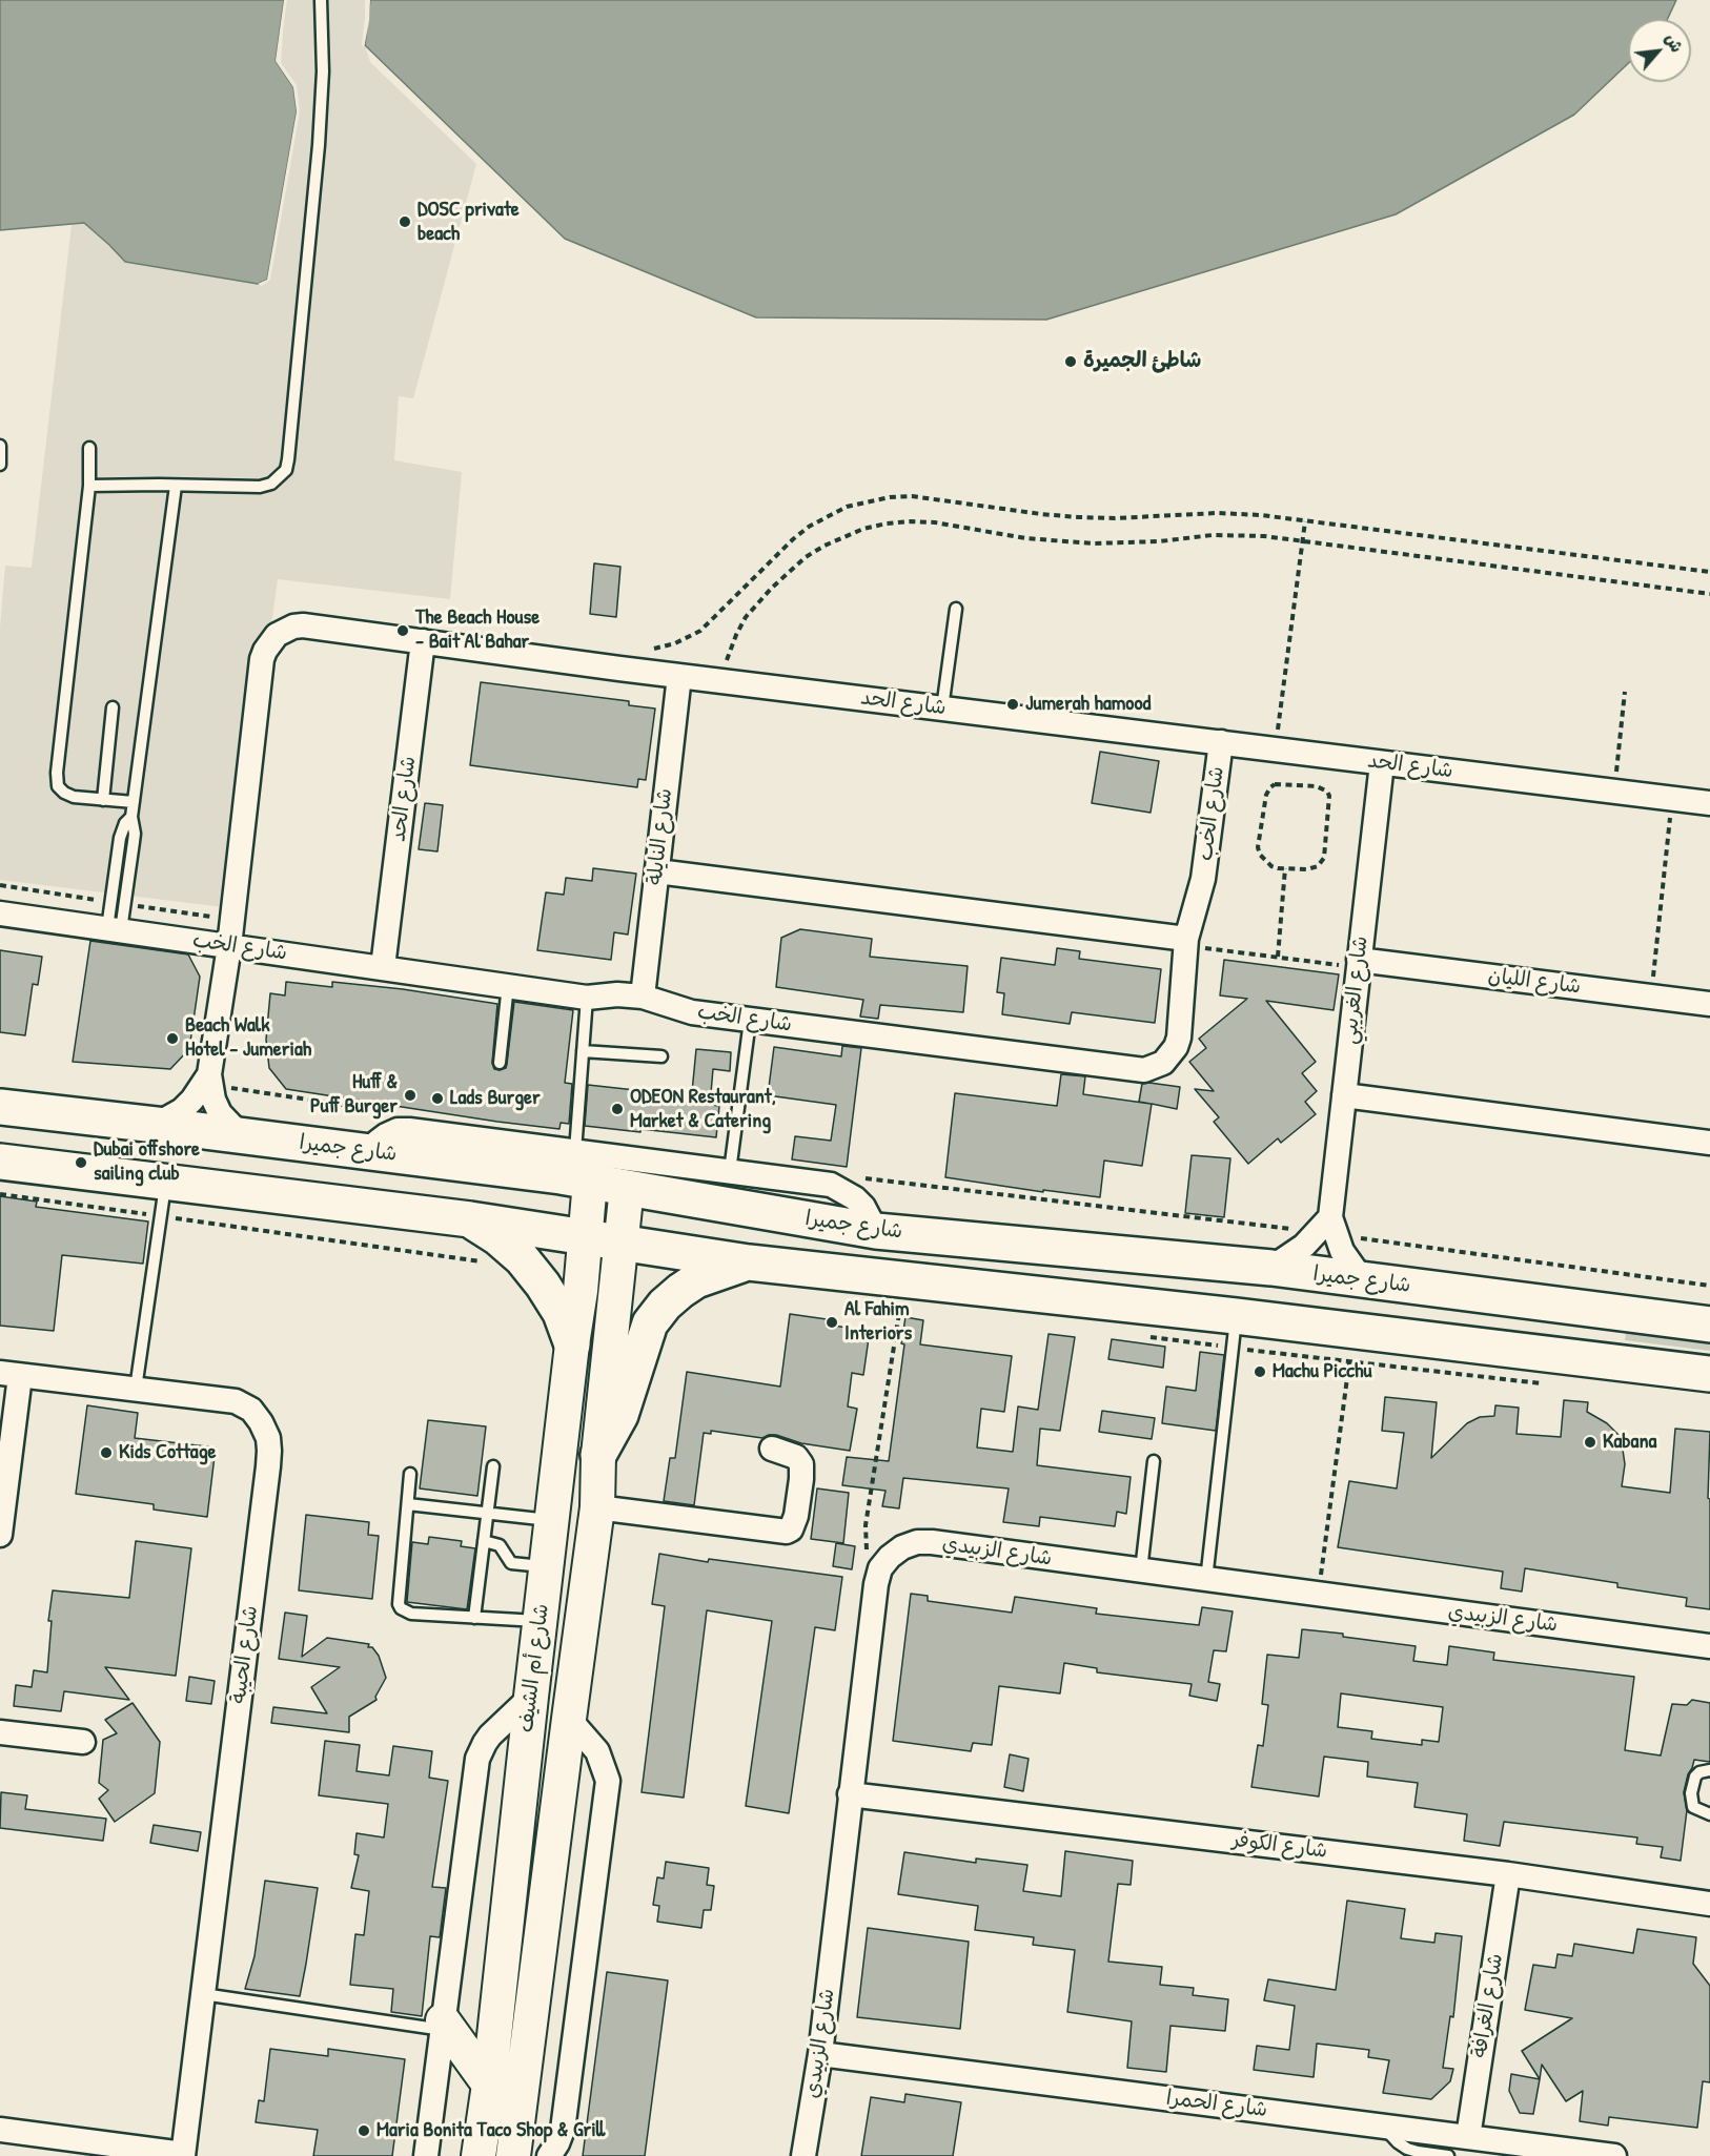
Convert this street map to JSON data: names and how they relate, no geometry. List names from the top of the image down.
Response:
{
  "streets": {
    "main road": ["شارع جميرا", "شارع أم الشيف"],
    "street": [
      "شارع الحد",
      "شارع الخب",
      "شارع النايلة",
      "شارع الليان",
      "شارع الغريبي",
      "شارع الزبيدي",
      "شارع الحيبة",
      "شارع الكوفر",
      "شارع الغرافة",
      "شارع الحمرا"
    ]
  },
  "crossings": [
    ["شارع الحد", "شارع الخب"],
    ["شارع الحد", "شارع النايلة"],
    ["شارع الحد", "شارع الغريبي"],
    ["شارع الخب", "شارع النايلة"],
    ["شارع الليان", "شارع الغريبي"],
    ["شارع جميرا", "شارع أم الشيف"],
    ["شارع الزبيدي", "شارع الكوفر"],
    ["شارع الزبيدي", "شارع الحمرا"],
    ["شارع الكوفر", "شارع الغرافة"],
    ["شارع الغرافة", "شارع الحمرا"]
  ],
  "places": [
    "DOSC private beach",
    "شاطئ الجميرة",
    "The Beach House - Bait Al Bahar",
    "Jumerah hamood",
    "Beach Walk Hotel - Jumeriah",
    "Huff & Puff Burger",
    "Lads Burger",
    "ODEON Restaurant, Market & Catering",
    "Dubai offshore sailing club",
    "Al Fahim Interiors",
    "Machu Picchu",
    "Kabana",
    "Kids Cottage",
    "Maria Bonita Taco Shop & Grill"
  ],
  "north": "top right"
}
